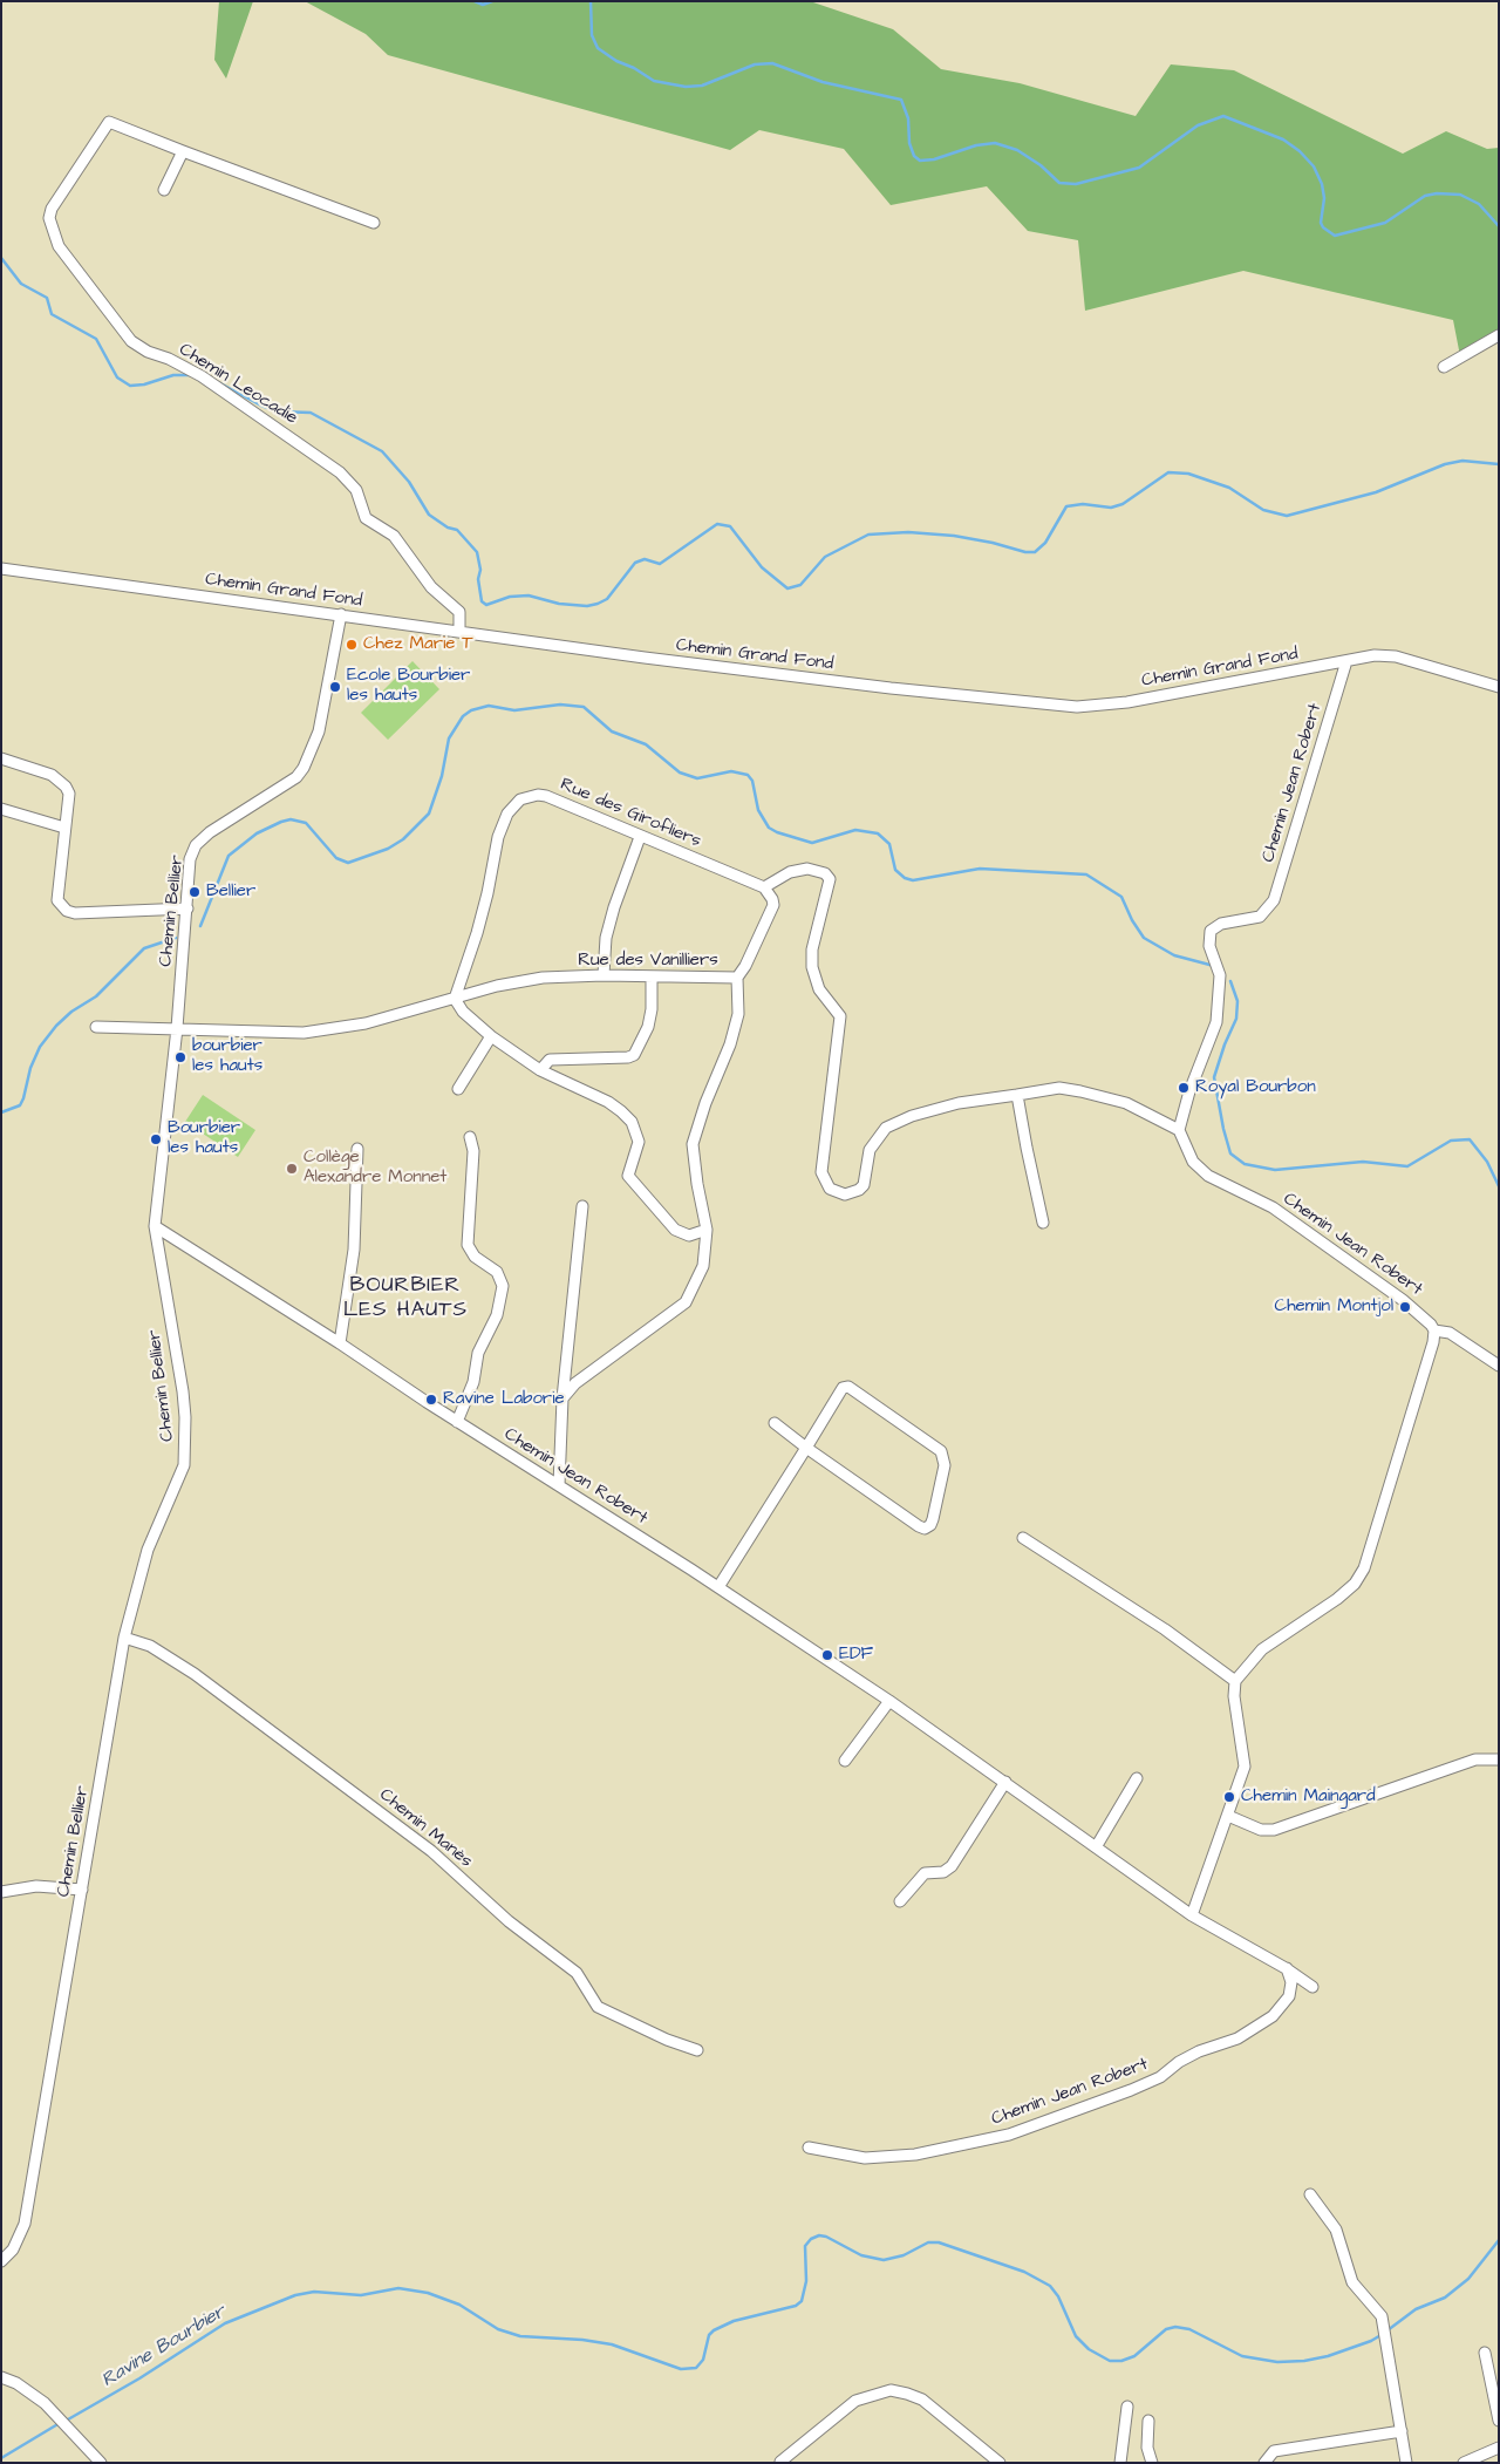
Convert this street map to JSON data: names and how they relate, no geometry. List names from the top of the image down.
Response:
{
  "streets": {
    "street": [
      "Chemin Leocadie",
      "Chemin Grand Fond",
      "Chemin Jean Robert",
      "Rue des Girofliers",
      "Chemin Bellier",
      "Rue des Vanilliers",
      "Chemin Manès"
    ]
  },
  "crossings": [
    ["Chemin Leocadie", "Chemin Grand Fond"],
    ["Chemin Grand Fond", "Chemin Jean Robert"],
    ["Chemin Grand Fond", "Chemin Bellier"],
    ["Chemin Jean Robert", "Chemin Bellier"],
    ["Rue des Girofliers", "Rue des Vanilliers"],
    ["Chemin Bellier", "Rue des Vanilliers"],
    ["Chemin Bellier", "Chemin Manès"]
  ],
  "districts": ["BOURBIER LES HAUTS"],
  "water": ["Ravine Bourbier"],
  "places": [
    "Chez Marie T",
    "Ecole Bourbier les hauts",
    "Bellier",
    "bourbier les hauts",
    "Royal Bourbon",
    "Bourbier les hauts",
    "Collège Alexandre Monnet",
    "Chemin Montjol",
    "Ravine Laborie",
    "EDF",
    "Chemin Maingard"
  ]
}
